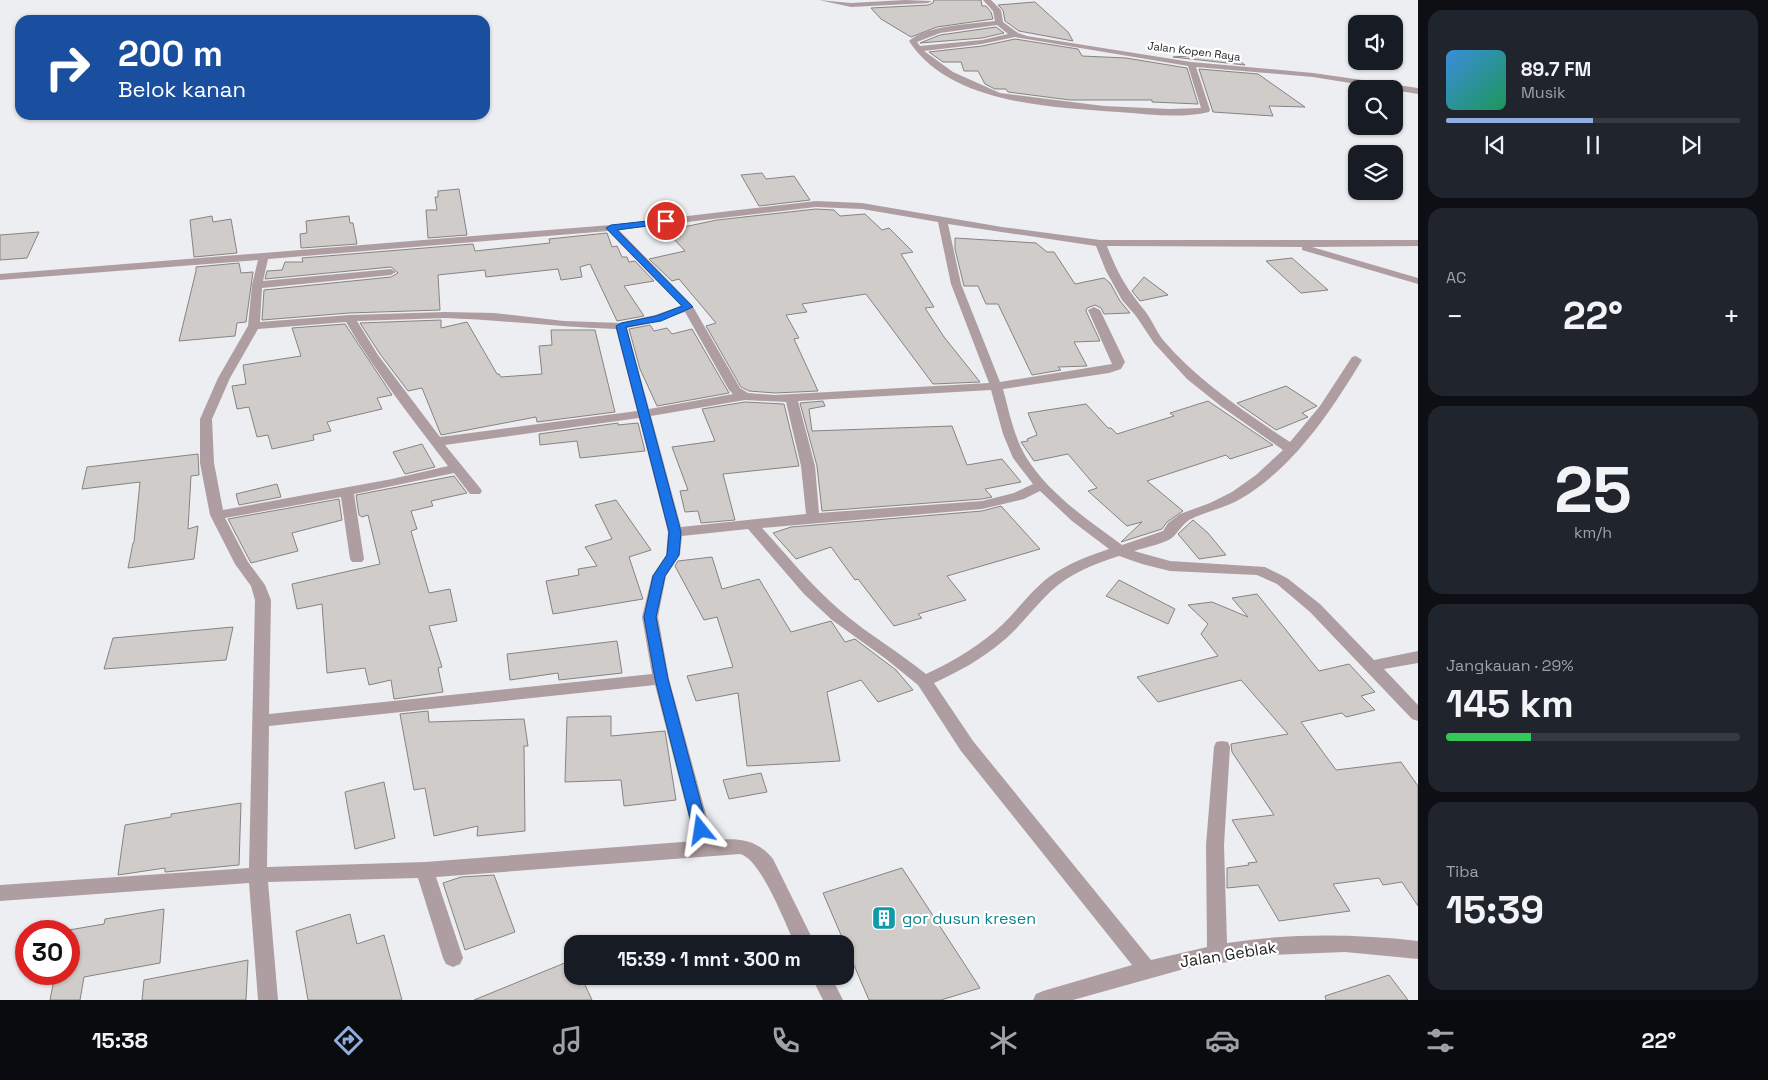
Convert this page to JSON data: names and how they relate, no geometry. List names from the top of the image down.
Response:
{
  "streets": {
    "street": ["Jalan Kopen Raya", "Jalan Geblak"]
  },
  "places": {
    "building": ["gor dusun kresen"]
  },
  "page": {
    "turn": ["200 m", "Belok kanan"],
    "song": ["89.7 FM", "Musik"],
    "tile": [
      "AC",
      ["25", "km/h"],
      ["Jangkauan · 29%", "145 km"],
      ["Tiba", "15:39"]
    ],
    "heat": ["−", "22°", "+"],
    "limit": "30",
    "trip": "15:39 · 1 mnt · 300 m",
    "tabs": ["15:38", "22°"]
  }
}
